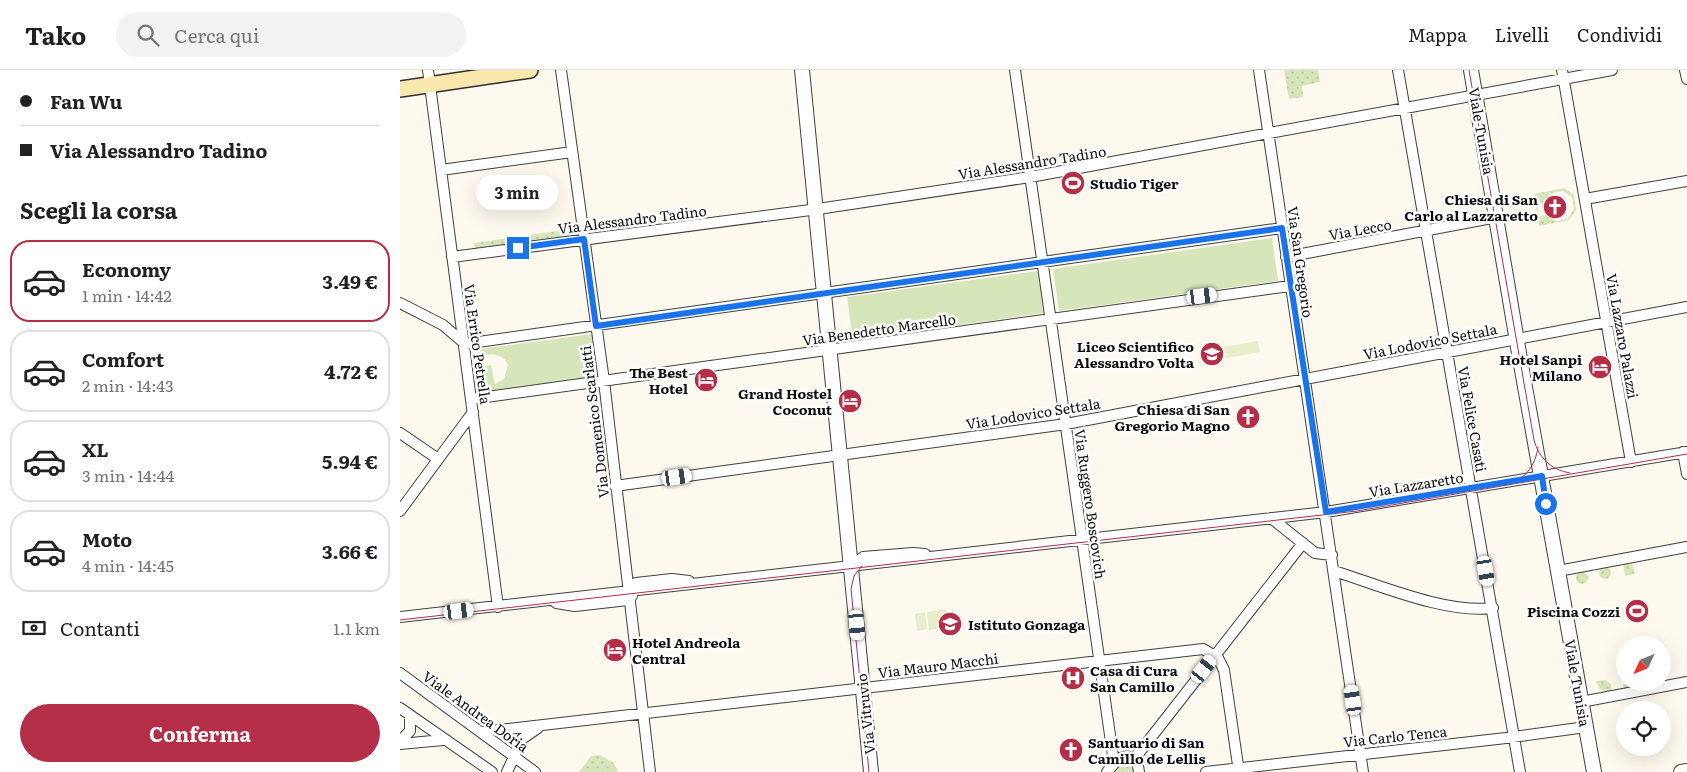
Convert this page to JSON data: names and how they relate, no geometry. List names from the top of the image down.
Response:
{
  "streets": {
    "street": [
      "Viale Tunisia",
      "Via Alessandro Tadino",
      "Via Lecco",
      "Via San Gregorio",
      "Via Benedetto Marcello",
      "Via Lazzaro Palazzi",
      "Via Lodovico Settala",
      "Via Errico Petrella",
      "Via Felice Casati",
      "Via Domenico Scarlatti",
      "Via Lazzaretto",
      "Via Ruggero Boscovich",
      "Via Mauro Macchi",
      "Viale Andrea Doria",
      "Via Vitruvio",
      "Via Carlo Tenca"
    ]
  },
  "crossings": [
    ["Viale Tunisia", "Via Alessandro Tadino"],
    ["Viale Tunisia", "Via Lecco"],
    ["Viale Tunisia", "Via Lodovico Settala"],
    ["Viale Tunisia", "Via Lazzaretto"],
    ["Viale Tunisia", "Via Carlo Tenca"],
    ["Via Alessandro Tadino", "Via San Gregorio"],
    ["Via Alessandro Tadino", "Via Errico Petrella"],
    ["Via Alessandro Tadino", "Via Felice Casati"],
    ["Via Alessandro Tadino", "Via Domenico Scarlatti"],
    ["Via Alessandro Tadino", "Via Ruggero Boscovich"],
    ["Via Alessandro Tadino", "Via Vitruvio"],
    ["Via Lecco", "Via San Gregorio"],
    ["Via Lecco", "Via Felice Casati"],
    ["Via San Gregorio", "Via Benedetto Marcello"],
    ["Via San Gregorio", "Via Lodovico Settala"],
    ["Via San Gregorio", "Via Lazzaretto"],
    ["Via Benedetto Marcello", "Via Errico Petrella"],
    ["Via Benedetto Marcello", "Via Domenico Scarlatti"],
    ["Via Benedetto Marcello", "Via Ruggero Boscovich"],
    ["Via Benedetto Marcello", "Via Vitruvio"],
    ["Via Lazzaro Palazzi", "Via Lodovico Settala"],
    ["Via Lazzaro Palazzi", "Via Lazzaretto"],
    ["Via Lodovico Settala", "Via Felice Casati"],
    ["Via Lodovico Settala", "Via Domenico Scarlatti"],
    ["Via Lodovico Settala", "Via Ruggero Boscovich"],
    ["Via Lodovico Settala", "Via Vitruvio"],
    ["Via Errico Petrella", "Via Lazzaretto"],
    ["Via Felice Casati", "Via Lazzaretto"],
    ["Via Felice Casati", "Via Carlo Tenca"],
    ["Via Domenico Scarlatti", "Via Lazzaretto"],
    ["Via Domenico Scarlatti", "Via Mauro Macchi"],
    ["Via Lazzaretto", "Via Ruggero Boscovich"],
    ["Via Lazzaretto", "Via Vitruvio"],
    ["Via Ruggero Boscovich", "Via Mauro Macchi"],
    ["Via Mauro Macchi", "Viale Andrea Doria"],
    ["Via Mauro Macchi", "Via Vitruvio"]
  ],
  "places": {
    "sports": ["Studio Tiger", "Piscina Cozzi"],
    "church": ["Chiesa di San Carlo al Lazzaretto", "Chiesa di San Gregorio Magno", "Santuario di San Camillo de Lellis"],
    "school or university": ["Liceo Scientifico Alessandro Volta", "Istituto Gonzaga"],
    "hotel": [
      "Hotel Sanpi Milano",
      "The Best Hotel",
      "Grand Hostel Coconut",
      "Hotel Andreola Central"
    ],
    "hospital": ["Casa di Cura San Camillo"]
  },
  "north": "bottom left",
  "page": {
    "header": "Tako",
    "search": "Cerca qui",
    "nav": ["Mappa", "Livelli", "Condividi"],
    "banner": ["Fan Wu", "Via Alessandro Tadino"],
    "bubble": "3 min",
    "heading": "Scegli la corsa",
    "list": [
      {
        "name": "Economy",
        "note": "1 min · 14:42",
        "value": "3.49 €"
      },
      {
        "name": "Comfort",
        "note": "2 min · 14:43",
        "value": "4.72 €"
      },
      {
        "name": "XL",
        "note": "3 min · 14:44",
        "value": "5.94 €"
      },
      {
        "name": "Moto",
        "note": "4 min · 14:45",
        "value": "3.66 €"
      }
    ],
    "pay": ["Contanti", "1.1 km"],
    "buttons": "Conferma"
  }
}
